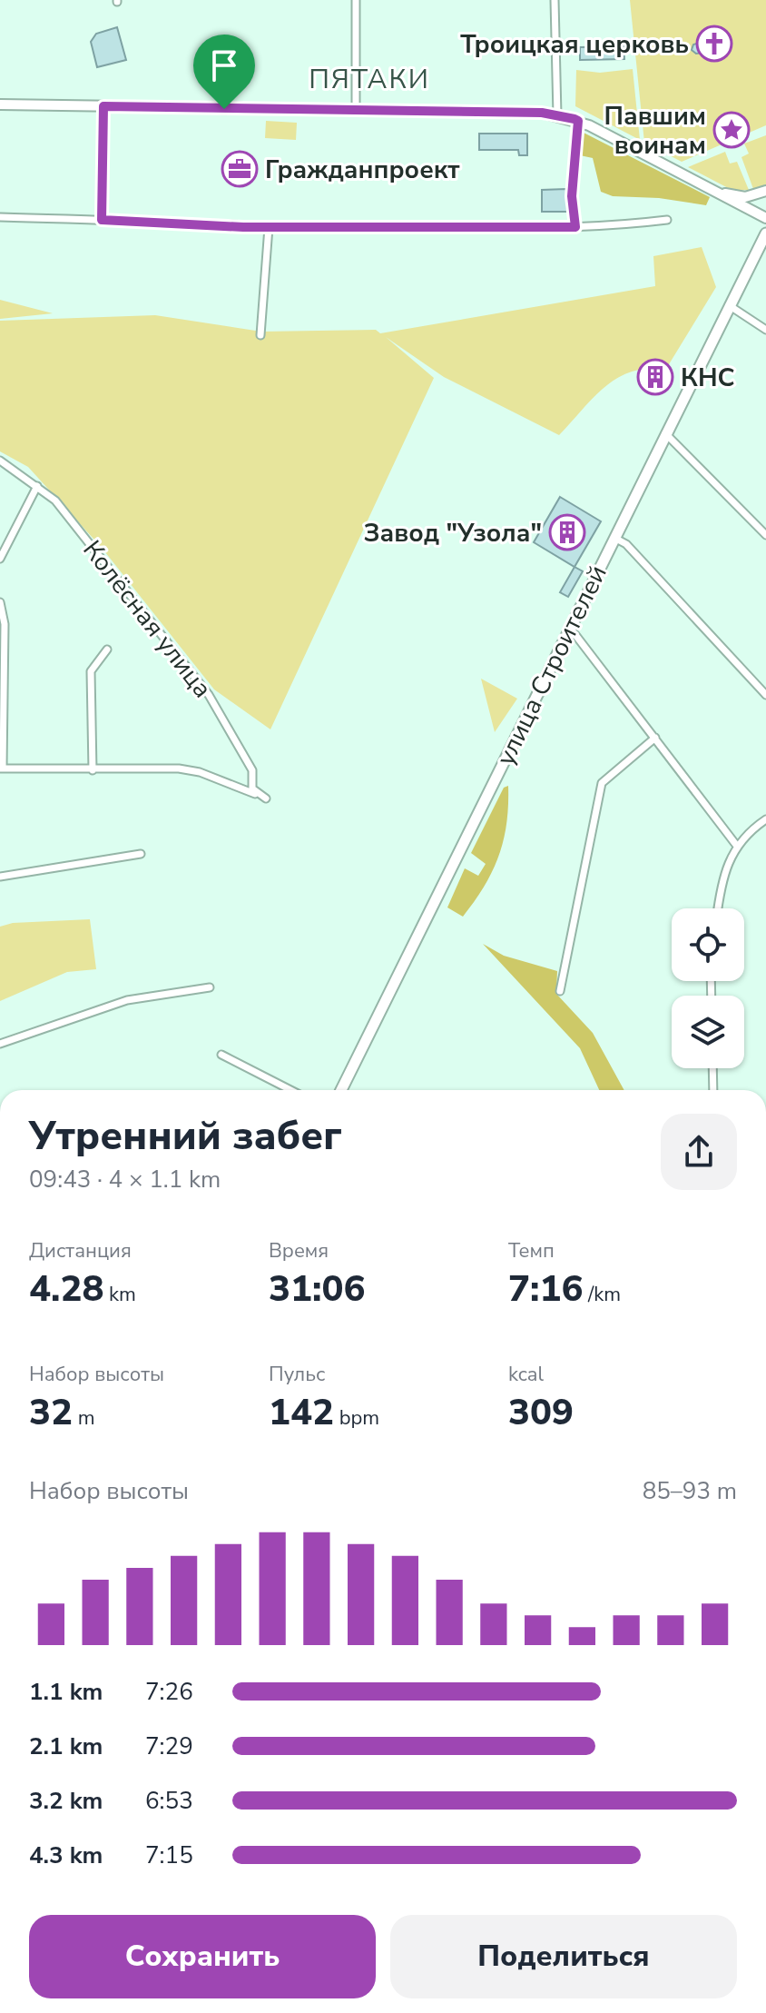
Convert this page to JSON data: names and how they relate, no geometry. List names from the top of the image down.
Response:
{
  "streets": {
    "main road": ["улица Строителей"],
    "street": ["Колёсная улица"]
  },
  "districts": ["ПЯТАКИ"],
  "places": {
    "church": ["Троицкая церковь"],
    "place": ["Павшим воинам"],
    "office": ["Гражданпроект"],
    "building": ["КНС", "Завод \"Узола\""]
  },
  "page": {
    "heading": ["Утренний забег", "09:43 · 4 × 1.1 km"],
    "stats": [
      ["Дистанция", "4.28 km"],
      ["Время", "31:06"],
      ["Темп", "7:16 /km"],
      ["Набор высоты", "32 m"],
      ["Пульс", "142 bpm"],
      ["kcal", "309"]
    ],
    "chart": ["Набор высоты", "85–93 m"],
    "list": [
      {
        "name": "1.1 km",
        "note": "7:26"
      },
      {
        "name": "2.1 km",
        "note": "7:29"
      },
      {
        "name": "3.2 km",
        "note": "6:53"
      },
      {
        "name": "4.3 km",
        "note": "7:15"
      }
    ],
    "buttons": ["Сохранить", "Поделиться"]
  }
}
